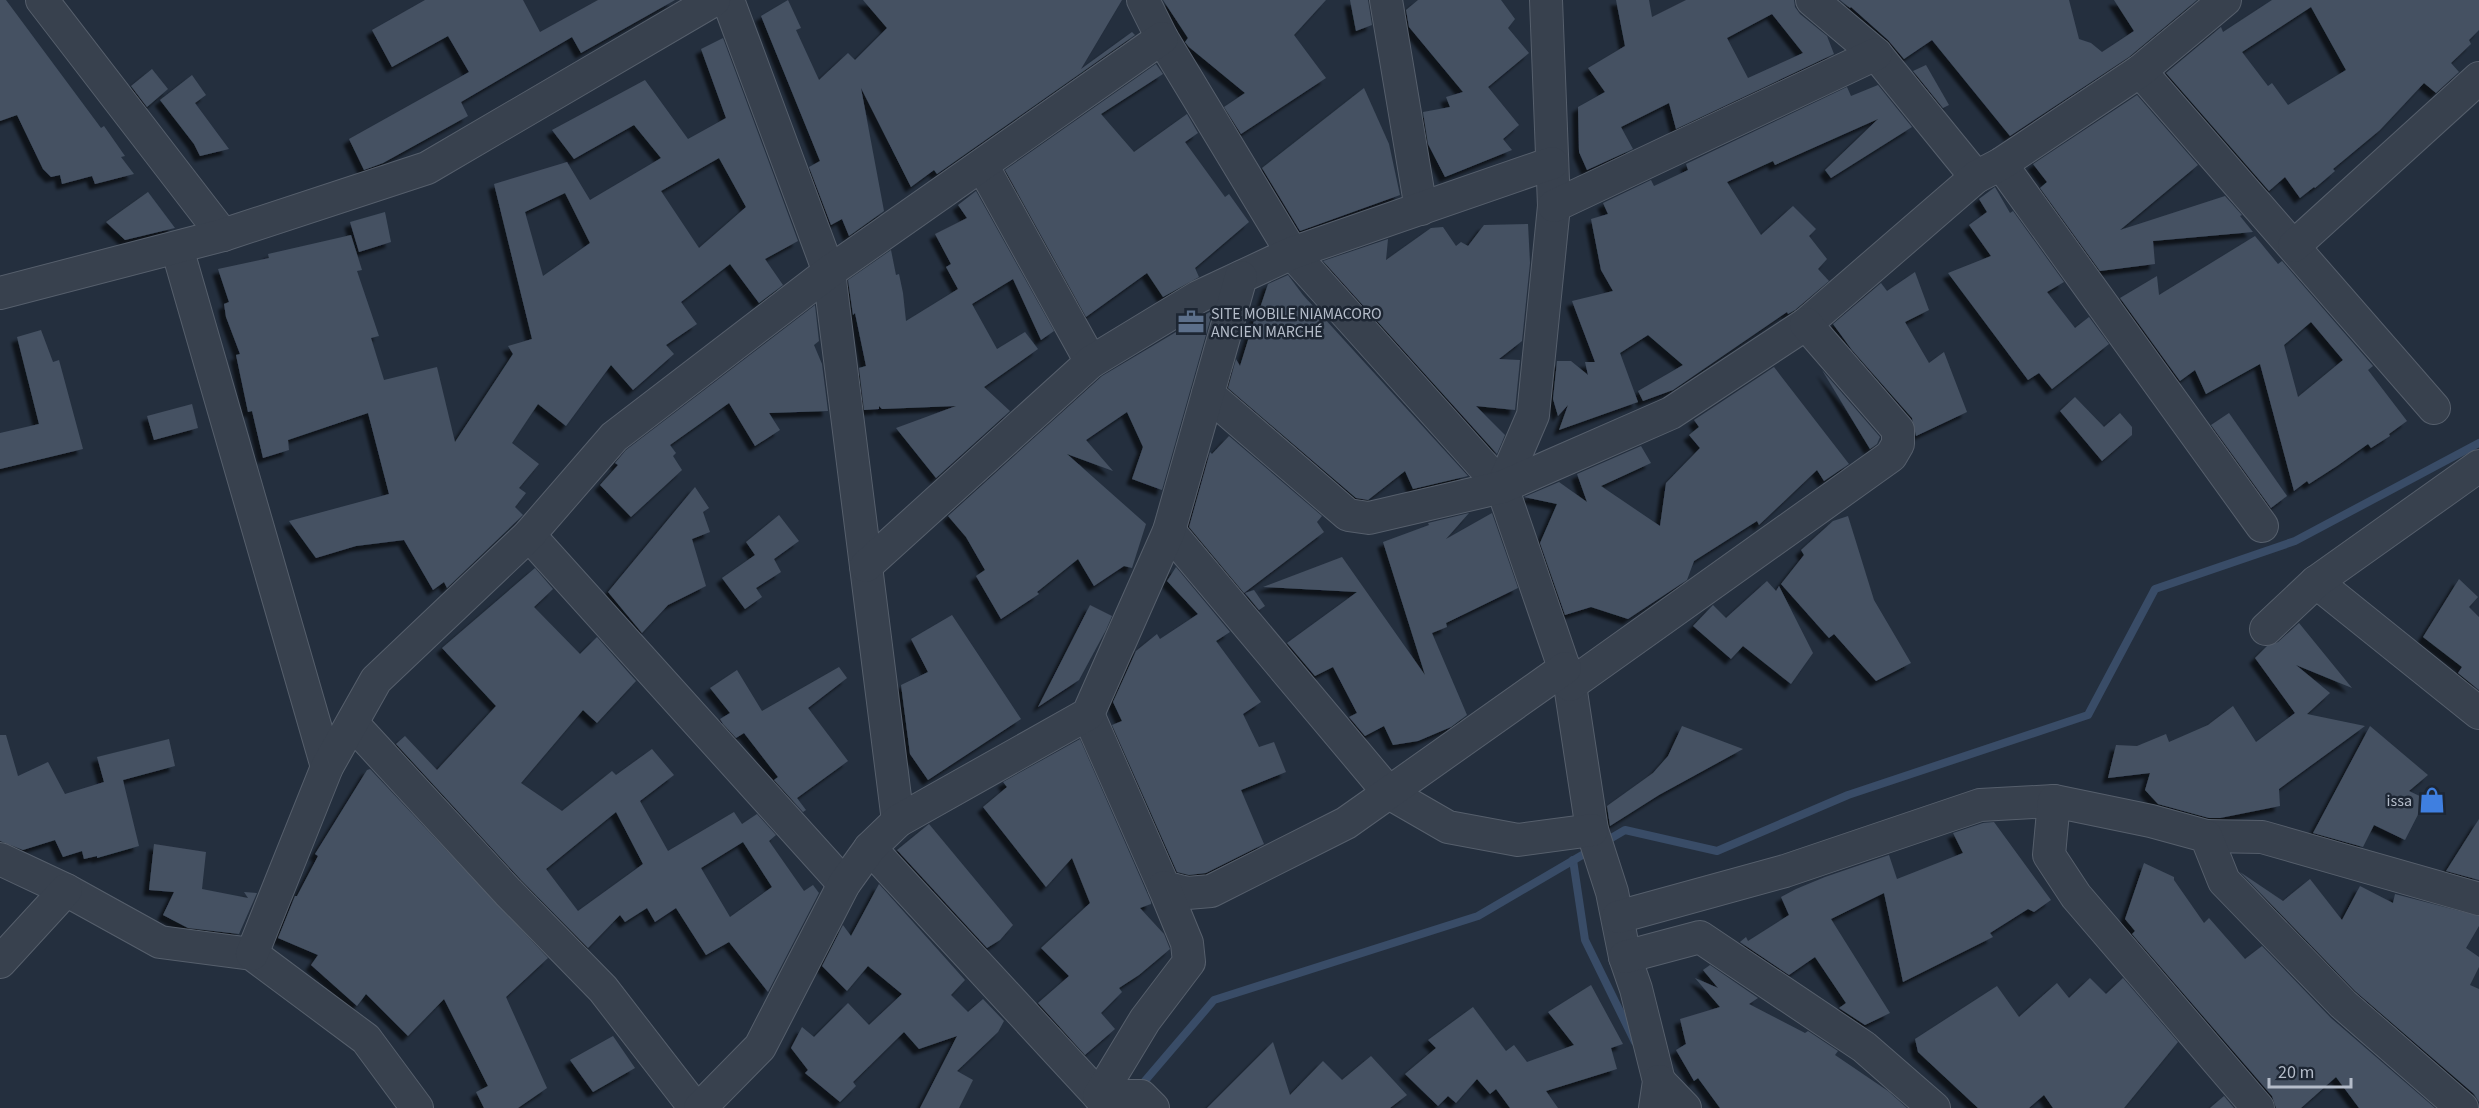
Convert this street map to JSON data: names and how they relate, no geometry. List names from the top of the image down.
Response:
{
  "places": {
    "office": ["SITE MOBILE NIAMACORO ANCIEN MARCHÉ"],
    "shop": ["issa"]
  },
  "scale_bar": "20 m"
}
